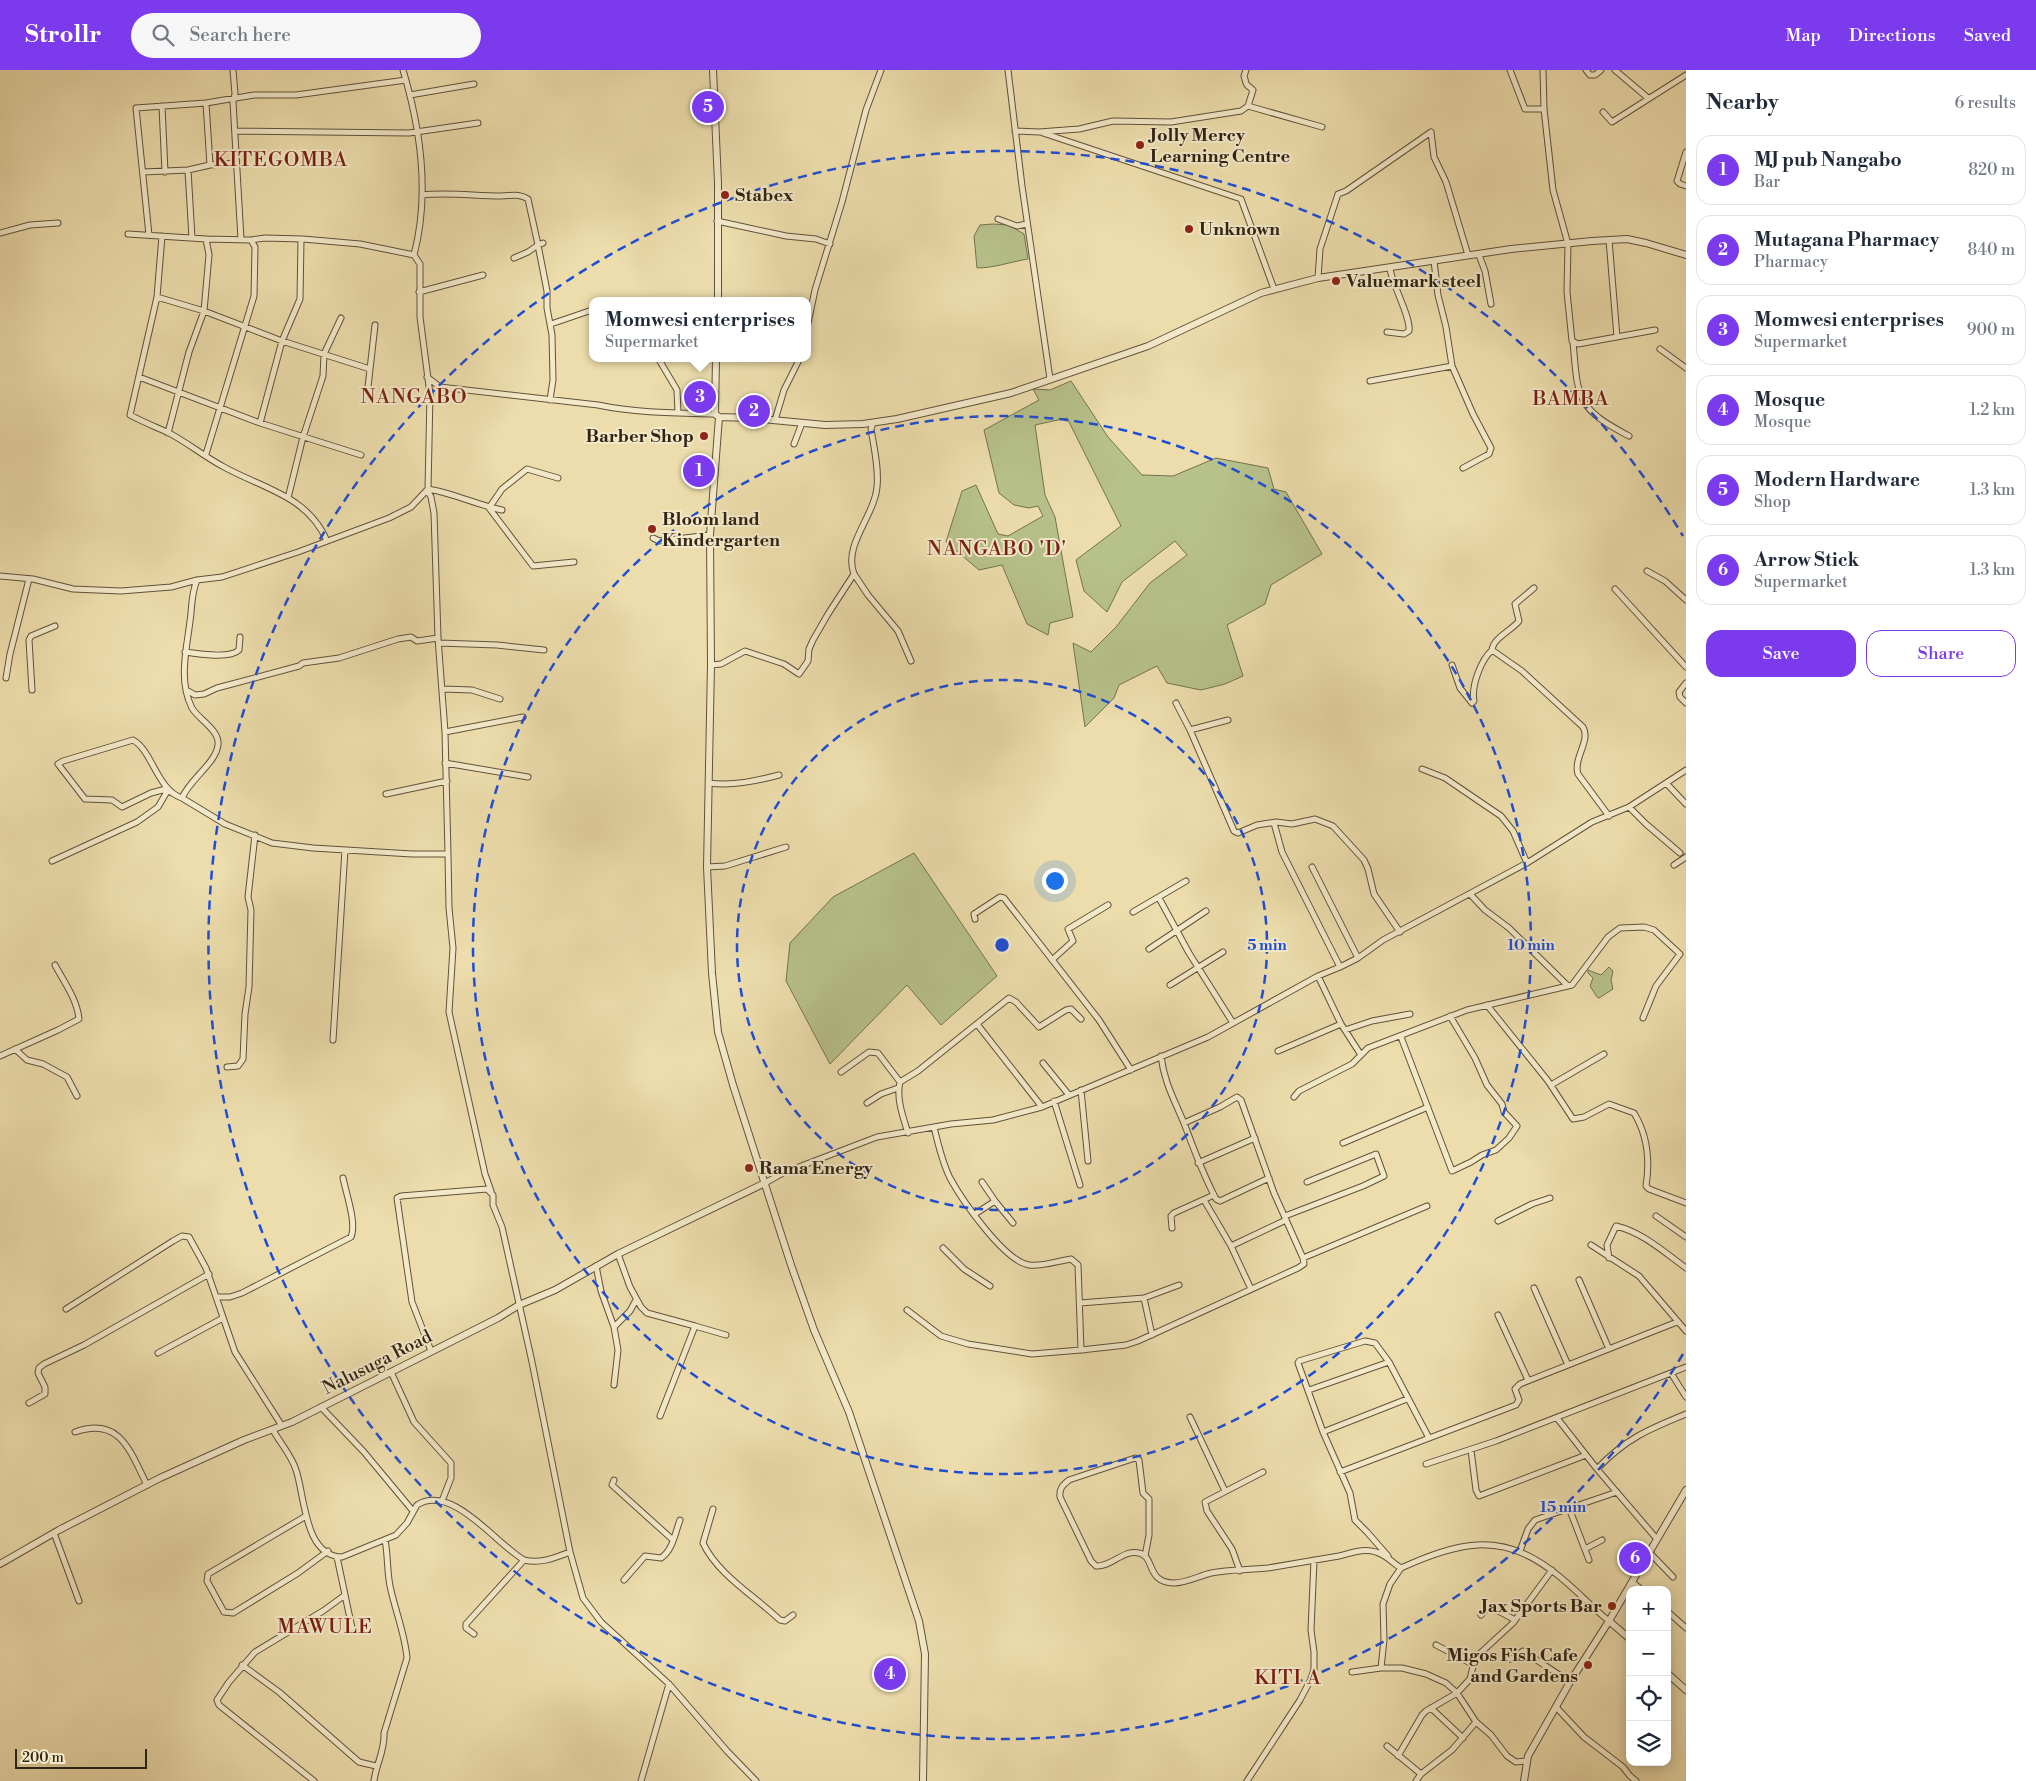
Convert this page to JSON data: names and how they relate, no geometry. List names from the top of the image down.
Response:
{
  "streets": {
    "street": ["Nalusuga Road"]
  },
  "districts": [
    "KITEGOMBA",
    "NANGABO",
    "BAMBA",
    "NANGABO 'D'",
    "MAWULE",
    "KITI A"
  ],
  "places": [
    "Jolly Mercy Learning Centre",
    "Stabex",
    "Unknown",
    "Valuemark steel",
    "Barber Shop",
    "Bloom land Kindergarten",
    "Rama Energy",
    "Jax Sports Bar",
    "Migos Fish Cafe and Gardens"
  ],
  "scale_bar": "200 m",
  "page": {
    "header": "Strollr",
    "search": "Search here",
    "nav": ["Map", "Directions", "Saved"],
    "heading": ["Nearby", "6 results"],
    "pins": [
      "5",
      "3",
      "2",
      "1",
      "6",
      "4"
    ],
    "list": [
      {
        "mark": "1",
        "name": "MJ pub Nangabo",
        "note": "Bar",
        "value": "820 m"
      },
      {
        "mark": "2",
        "name": "Mutagana Pharmacy",
        "note": "Pharmacy",
        "value": "840 m"
      },
      {
        "mark": "3",
        "name": "Momwesi enterprises",
        "note": "Supermarket",
        "value": "900 m"
      },
      {
        "mark": "4",
        "name": "Mosque",
        "note": "Mosque",
        "value": "1.2 km"
      },
      {
        "mark": "5",
        "name": "Modern Hardware",
        "note": "Shop",
        "value": "1.3 km"
      },
      {
        "mark": "6",
        "name": "Arrow Stick",
        "note": "Supermarket",
        "value": "1.3 km"
      }
    ],
    "popup": ["Momwesi enterprises", "Supermarket"],
    "buttons": ["Save", "Share"],
    "map_buttons": ["+", "−"],
    "scale": "200 m"
  },
  "rings": ["5 min", "10 min", "15 min"]
}
